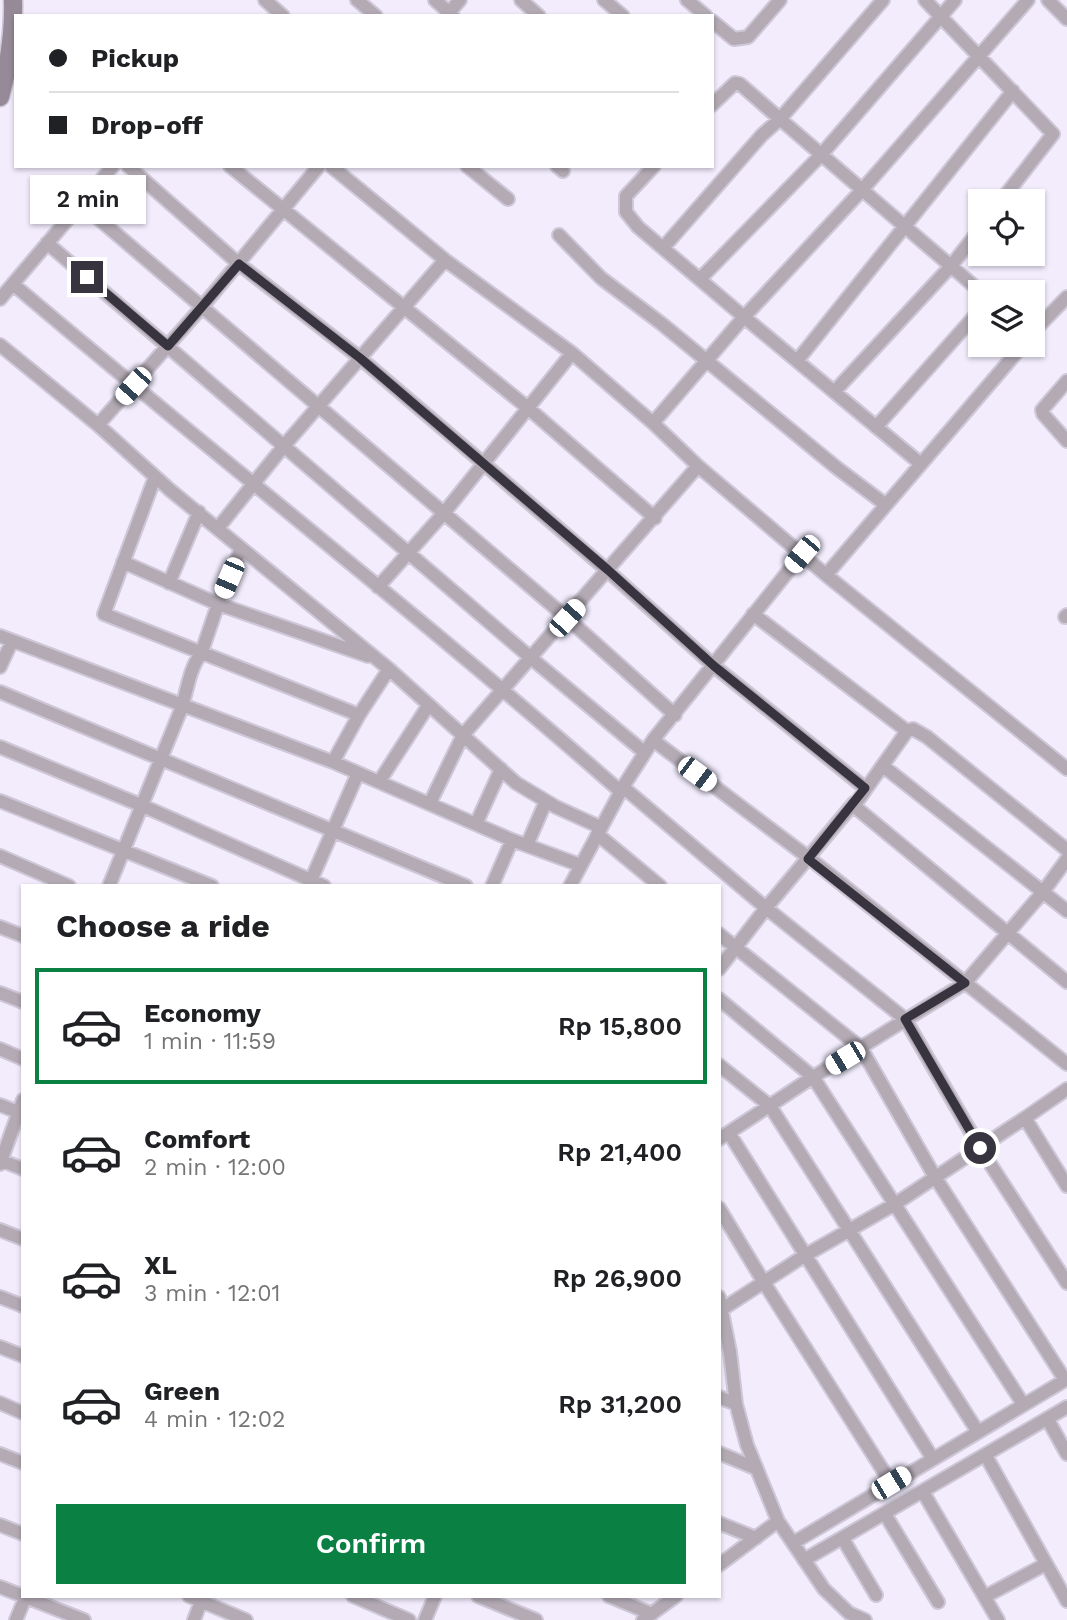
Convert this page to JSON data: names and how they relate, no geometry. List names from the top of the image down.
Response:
{
  "page": {
    "banner": ["Pickup", "Drop-off"],
    "bubble": "2 min",
    "heading": "Choose a ride",
    "list": [
      {
        "name": "Economy",
        "note": "1 min · 11:59",
        "value": "Rp 15,800"
      },
      {
        "name": "Comfort",
        "note": "2 min · 12:00",
        "value": "Rp 21,400"
      },
      {
        "name": "XL",
        "note": "3 min · 12:01",
        "value": "Rp 26,900"
      },
      {
        "name": "Green",
        "note": "4 min · 12:02",
        "value": "Rp 31,200"
      }
    ],
    "buttons": "Confirm"
  }
}
